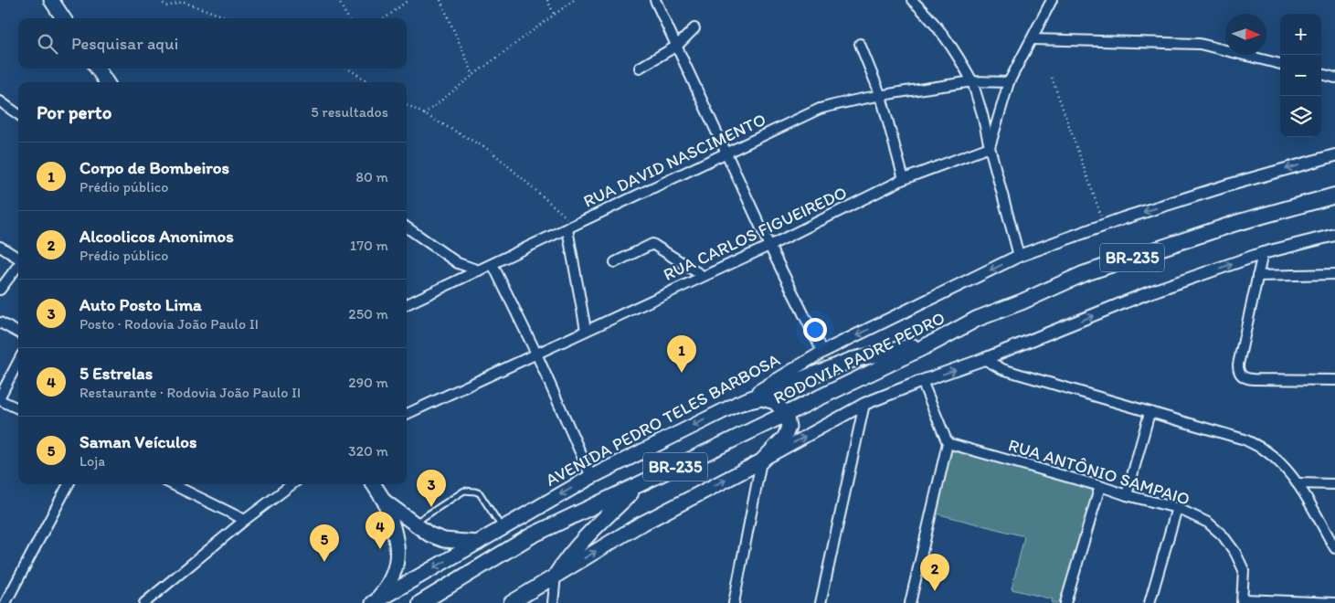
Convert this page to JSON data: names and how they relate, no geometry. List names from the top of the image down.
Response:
{
  "streets": {
    "highway": ["BR-235", "RODOVIA PADRE PEDRO"],
    "main road": ["AVENIDA PEDRO TELES BARBOSA"],
    "street": ["RUA DAVID NASCIMENTO", "RUA CARLOS FIGUEIREDO", "RUA ANTÔNIO SAMPAIO"]
  },
  "north": "right",
  "page": {
    "map_buttons": ["+", "−"],
    "search": "Pesquisar aqui",
    "heading": ["Por perto", "5 resultados"],
    "list": [
      {
        "mark": "1",
        "name": "Corpo de Bombeiros",
        "note": "Prédio público",
        "value": "80 m"
      },
      {
        "mark": "2",
        "name": "Alcoolicos Anonimos",
        "note": "Prédio público",
        "value": "170 m"
      },
      {
        "mark": "3",
        "name": "Auto Posto Lima",
        "note": "Posto · Rodovia João Paulo II",
        "value": "250 m"
      },
      {
        "mark": "4",
        "name": "5 Estrelas",
        "note": "Restaurante · Rodovia João Paulo II",
        "value": "290 m"
      },
      {
        "mark": "5",
        "name": "Saman Veículos",
        "note": "Loja",
        "value": "320 m"
      }
    ],
    "pins": [
      "1",
      "3",
      "4",
      "5",
      "2"
    ]
  }
}
